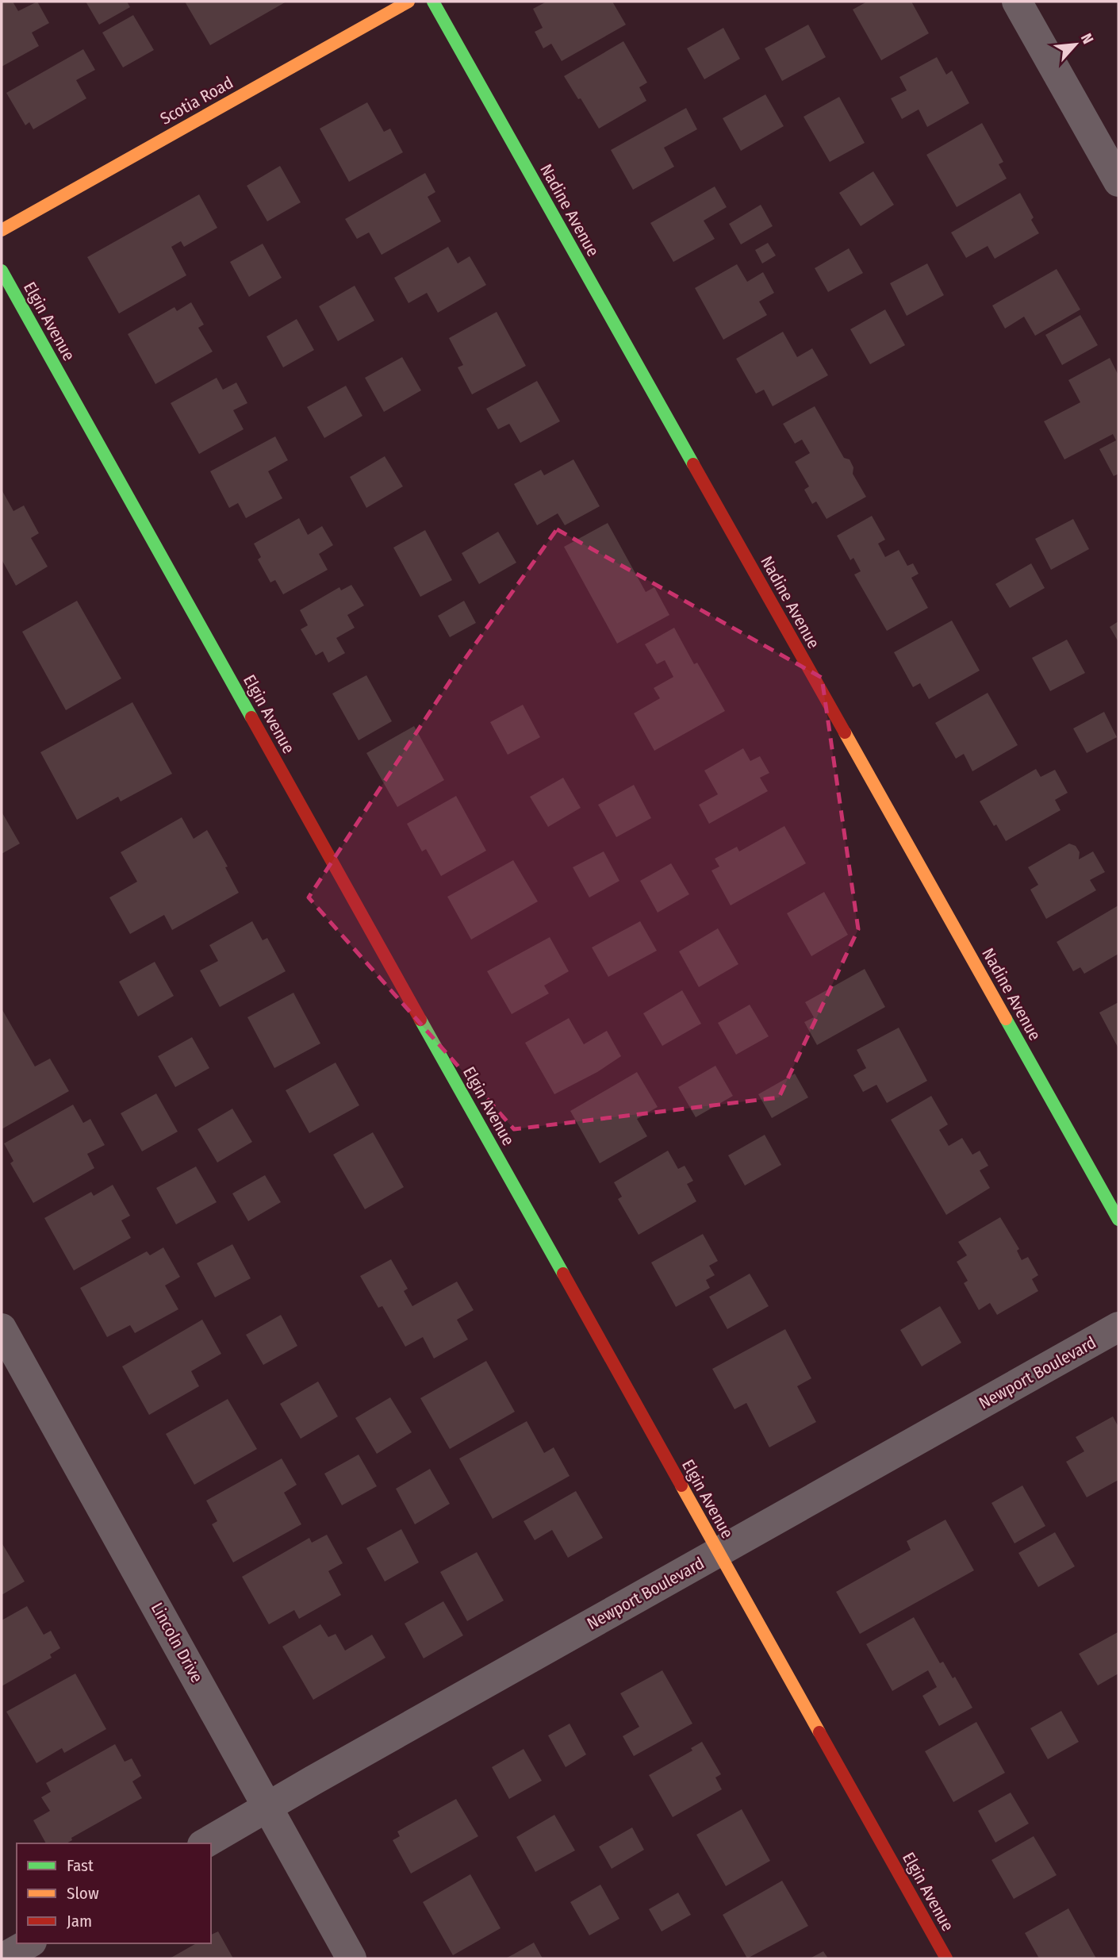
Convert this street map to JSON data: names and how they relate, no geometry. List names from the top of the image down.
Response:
{
  "streets": {
    "street": [
      "Scotia Road",
      "Nadine Avenue",
      "Elgin Avenue",
      "Newport Boulevard",
      "Lincoln Drive"
    ]
  },
  "crossings": [
    ["Elgin Avenue", "Newport Boulevard"],
    ["Newport Boulevard", "Lincoln Drive"]
  ],
  "legend": ["Fast", "Slow", "Jam"],
  "north": "top right"
}
